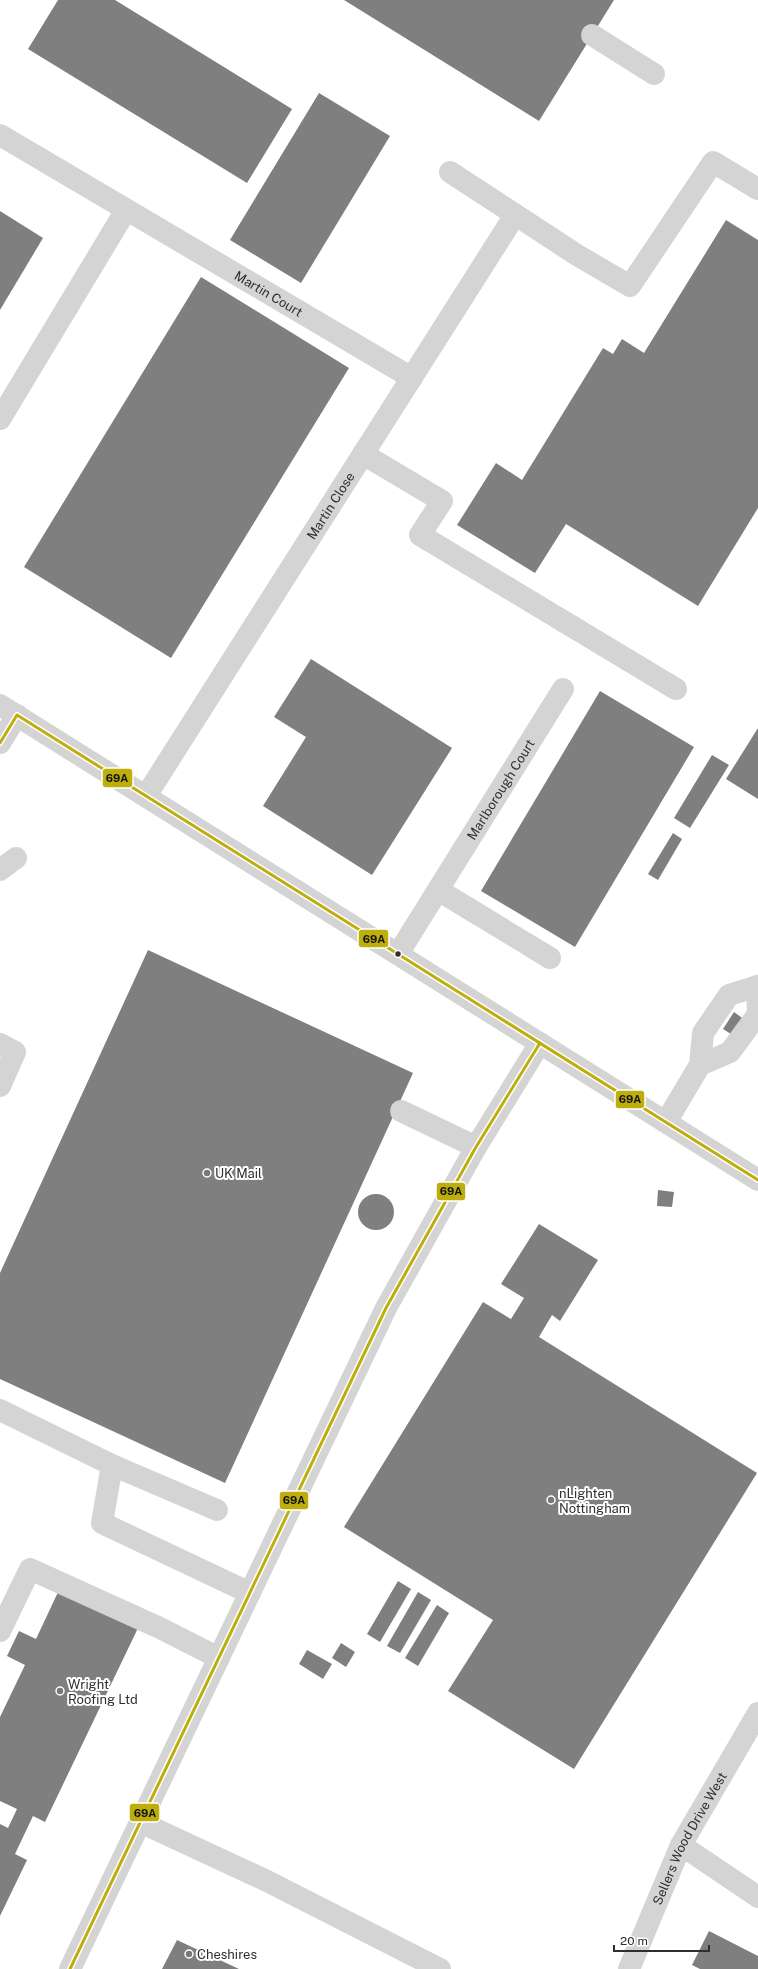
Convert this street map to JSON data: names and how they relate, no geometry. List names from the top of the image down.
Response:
{
  "streets": {
    "street": [
      "Martin Court",
      "Martin Close",
      "Marlborough Court",
      "Sellers Wood Drive West"
    ]
  },
  "crossings": [
    ["Martin Court", "Martin Close"]
  ],
  "places": [
    "UK Mail",
    "nLighten Nottingham",
    "Wright Roofing Ltd",
    "Cheshires"
  ],
  "lines": ["transit line 69A"],
  "scale_bar": "20 m"
}
